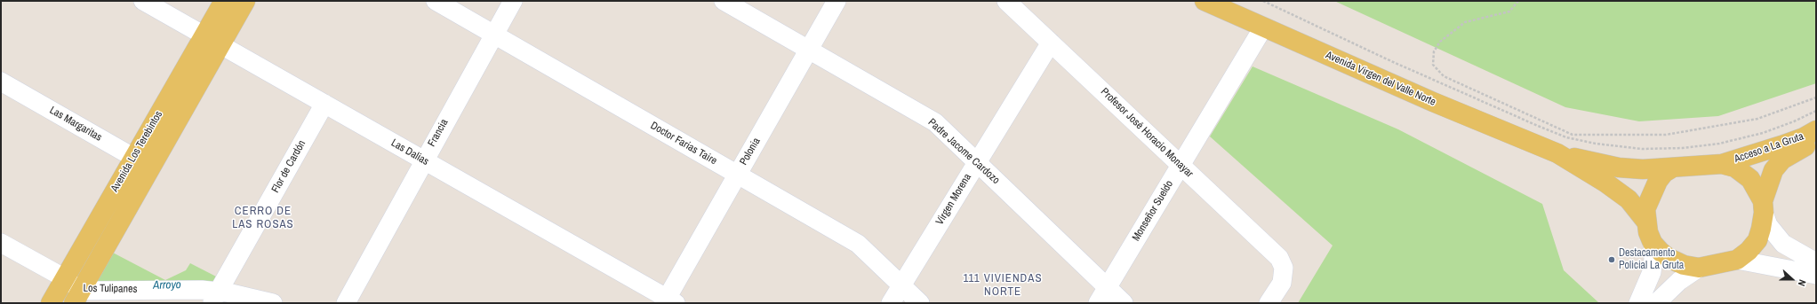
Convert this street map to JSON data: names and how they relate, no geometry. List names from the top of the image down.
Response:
{
  "streets": {
    "main road": ["Avenida Virgen del Valle Norte", "Acceso a La Gruta", "Avenida Los Terebintos"],
    "street": [
      "Las Margaritas",
      "Francia",
      "Profesor José Horacio Monayar",
      "Doctor Farias Taire",
      "Polonia",
      "Padre Jacome Cardozo",
      "Las Dalias",
      "Flor de Cardón",
      "Virgen Morena",
      "Monseñor Sueldo",
      "Los Tulipanes"
    ]
  },
  "crossings": [
    ["Avenida Virgen del Valle Norte", "Acceso a La Gruta"],
    ["Avenida Virgen del Valle Norte", "Monseñor Sueldo"],
    ["Las Margaritas", "Avenida Los Terebintos"],
    ["Francia", "Doctor Farias Taire"],
    ["Francia", "Las Dalias"],
    ["Profesor José Horacio Monayar", "Virgen Morena"],
    ["Profesor José Horacio Monayar", "Monseñor Sueldo"],
    ["Doctor Farias Taire", "Polonia"],
    ["Doctor Farias Taire", "Virgen Morena"],
    ["Avenida Los Terebintos", "Las Dalias"],
    ["Avenida Los Terebintos", "Los Tulipanes"],
    ["Polonia", "Padre Jacome Cardozo"],
    ["Polonia", "Las Dalias"],
    ["Padre Jacome Cardozo", "Virgen Morena"],
    ["Padre Jacome Cardozo", "Monseñor Sueldo"],
    ["Las Dalias", "Flor de Cardón"],
    ["Flor de Cardón", "Los Tulipanes"]
  ],
  "districts": ["CERRO DE LAS ROSAS", "111 VIVIENDAS NORTE"],
  "water": ["Arroyo"],
  "places": ["Destacamento Policial La Gruta"],
  "north": "right"
}
